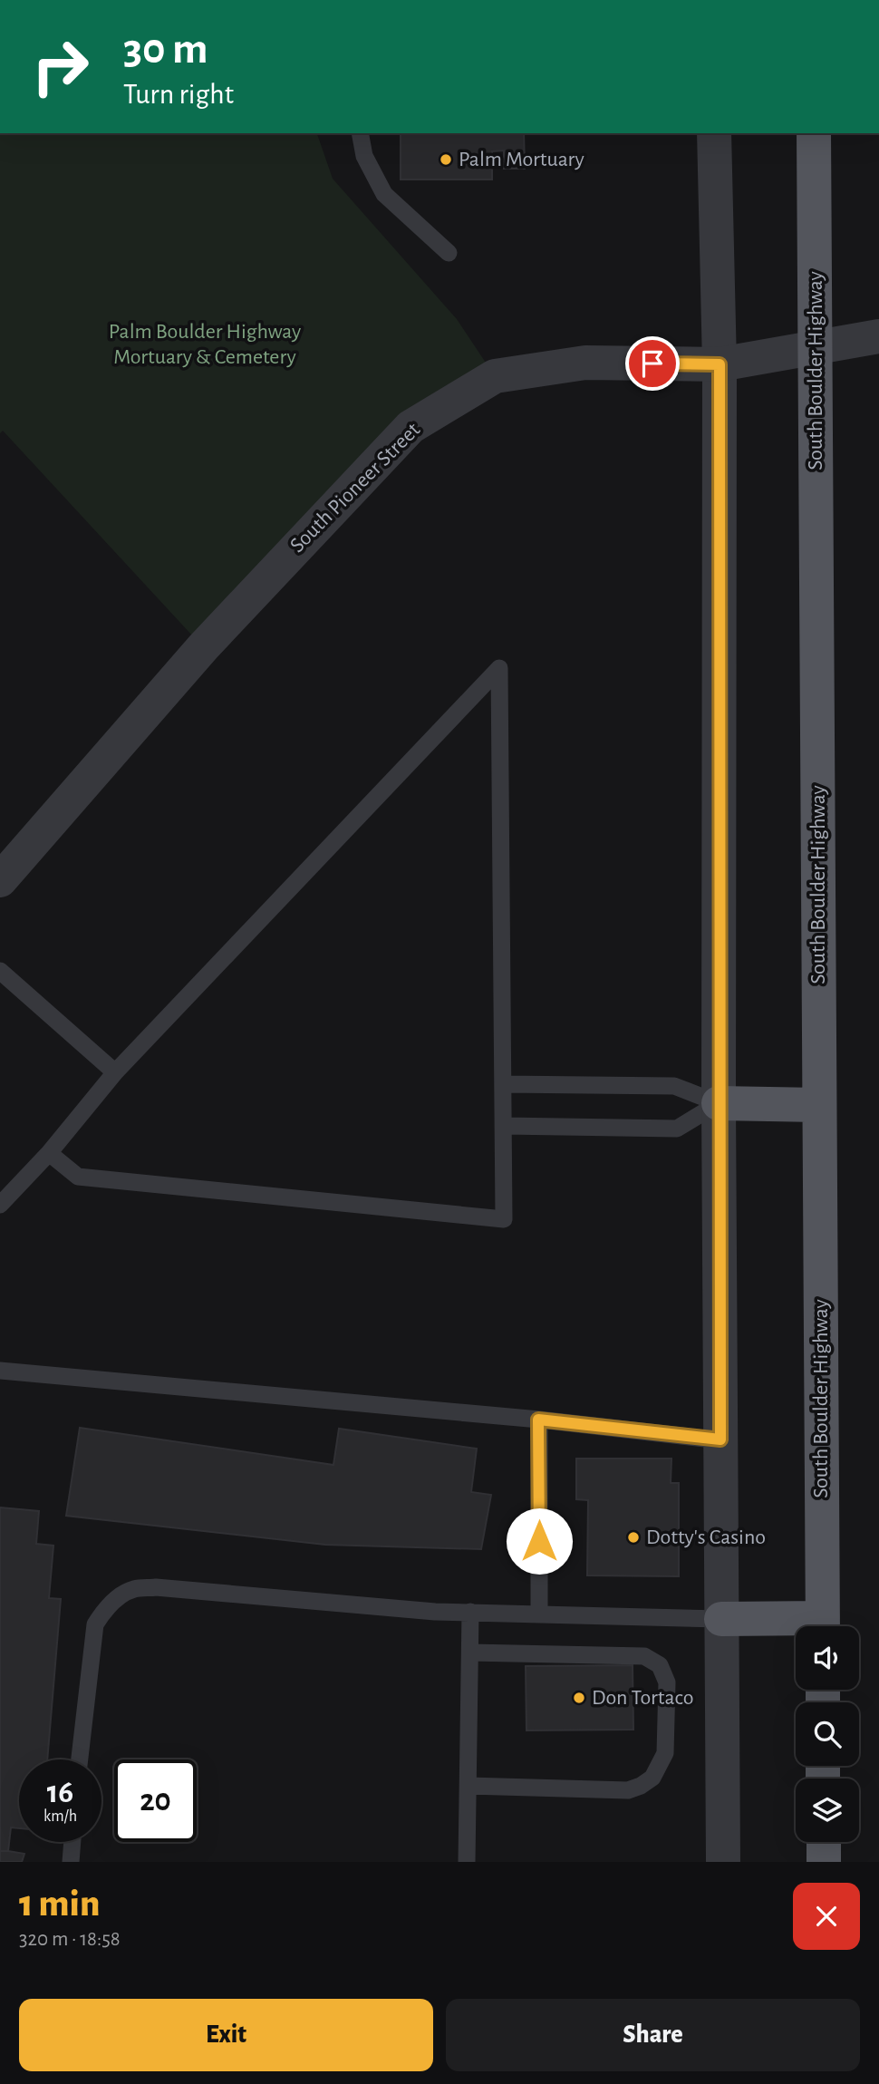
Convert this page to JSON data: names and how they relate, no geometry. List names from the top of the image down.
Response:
{
  "streets": {
    "main road": ["South Boulder Highway"],
    "street": ["South Pioneer Street"]
  },
  "crossings": [
    ["South Boulder Highway", "South Pioneer Street"]
  ],
  "parks": ["Palm Boulder Highway Mortuary & Cemetery"],
  "places": ["Palm Mortuary", "Dotty's Casino", "Don Tortaco"],
  "page": {
    "turn": ["30 m", "Turn right"],
    "speed": "16 km/h",
    "limit": "20",
    "heading": ["1 min", "320 m · 18:58"],
    "buttons": ["Exit", "Share"]
  }
}
